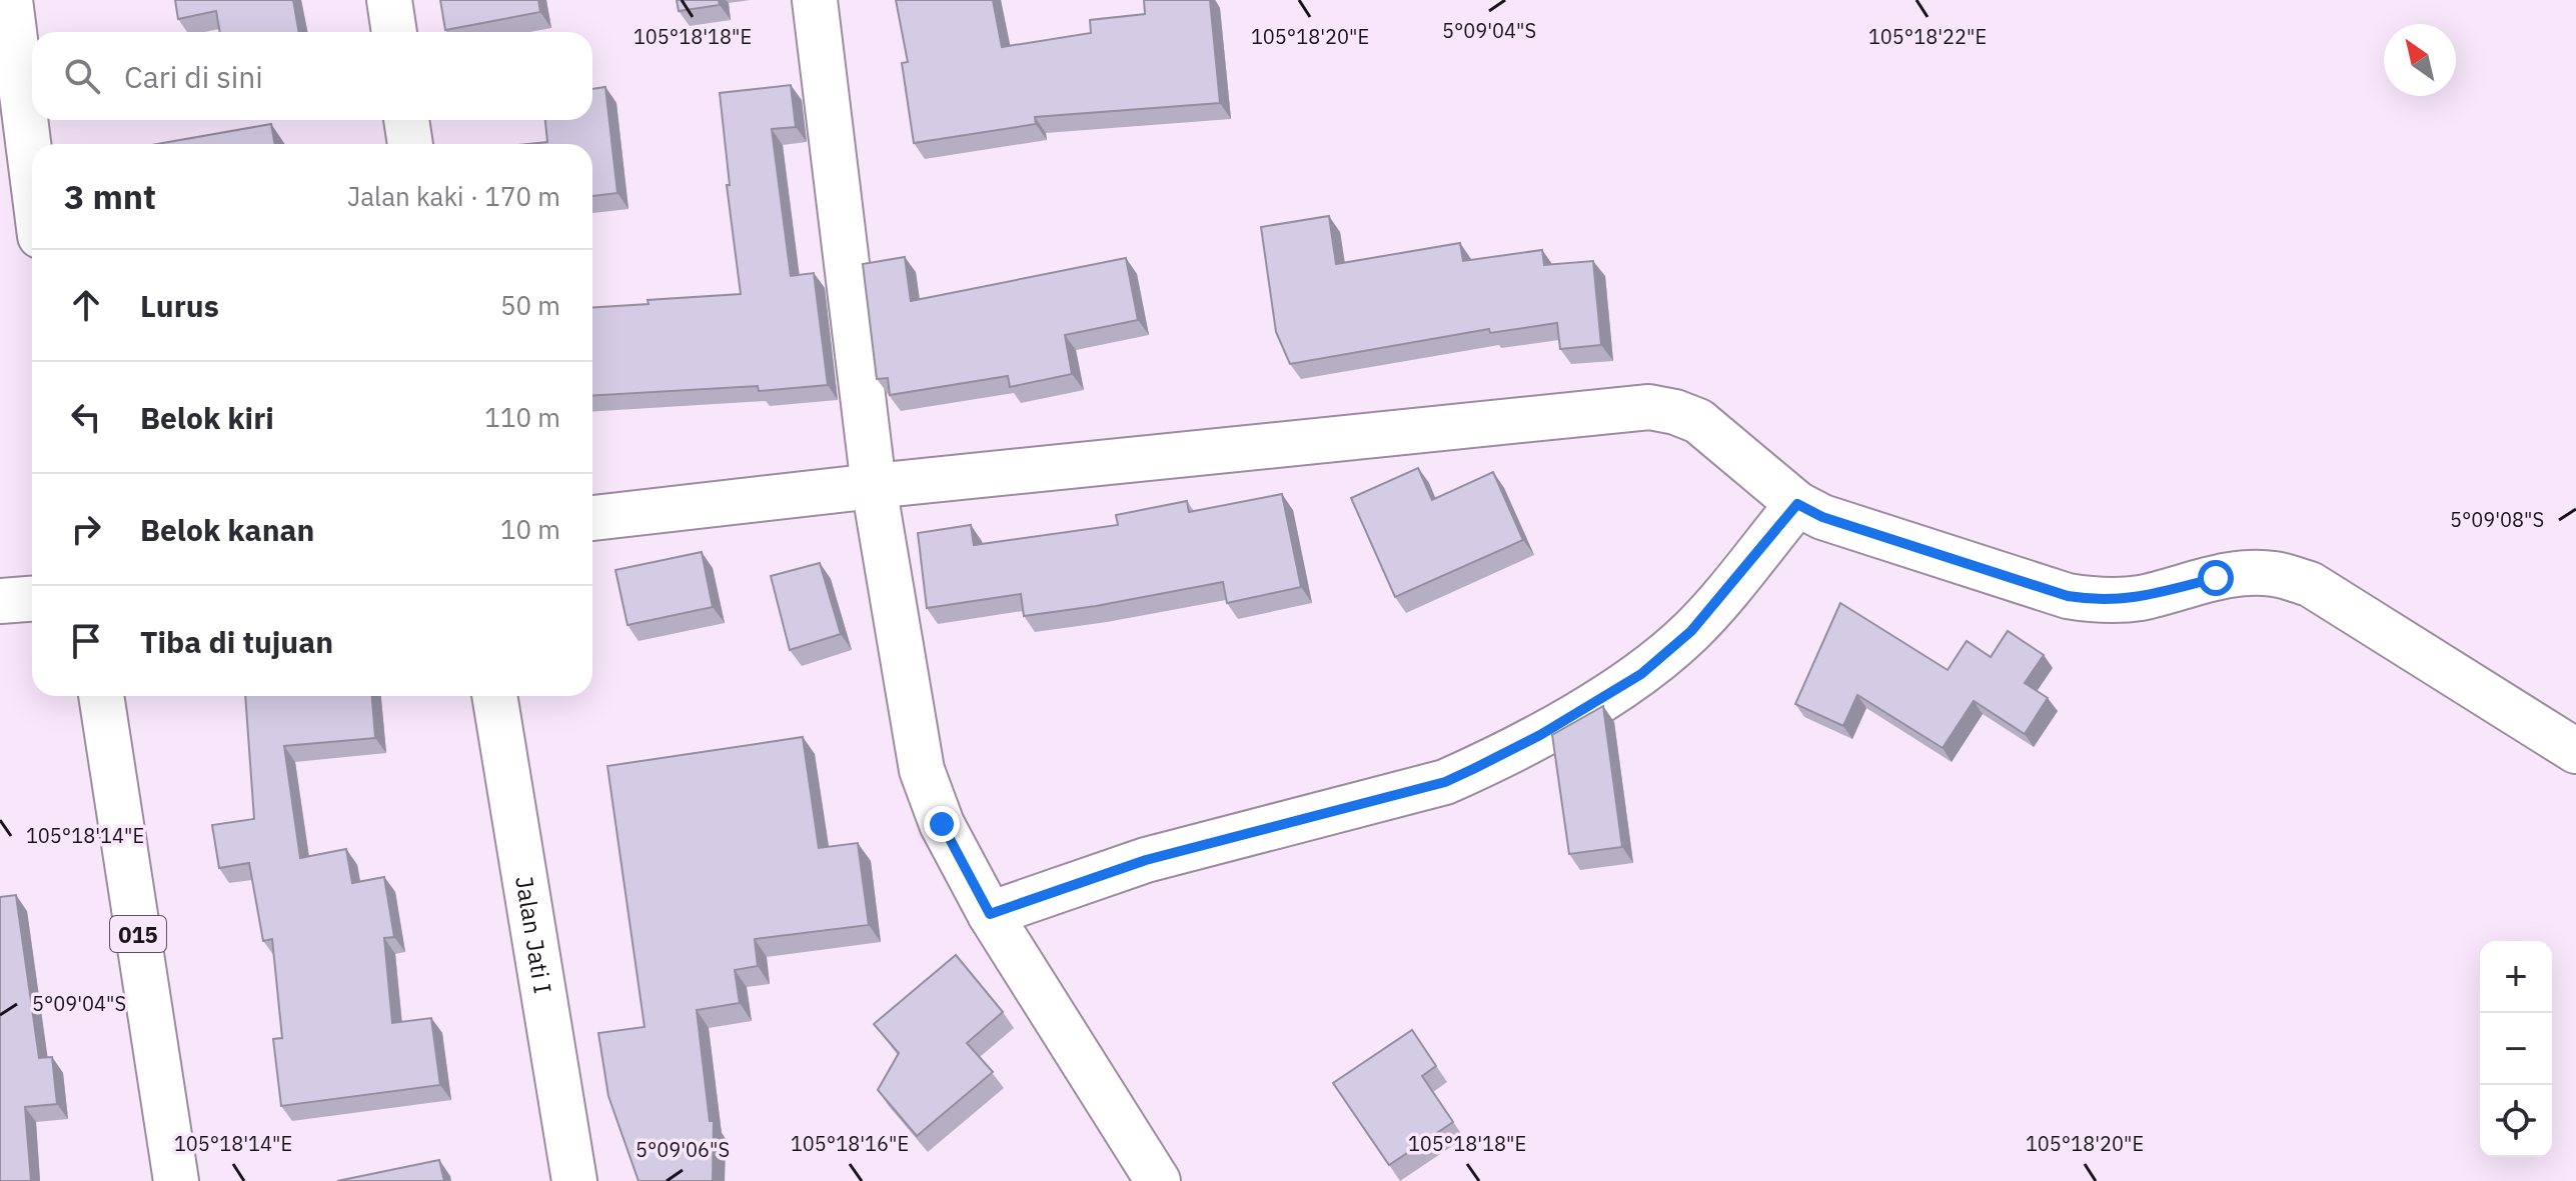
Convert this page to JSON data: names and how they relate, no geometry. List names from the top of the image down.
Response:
{
  "streets": {
    "street": ["015", "Jalan Jati I"]
  },
  "north": "top left",
  "page": {
    "search": "Cari di sini",
    "heading": ["3 mnt", "Jalan kaki · 170 m"],
    "list": [
      ["Lurus", "50 m"],
      ["Belok kiri", "110 m"],
      ["Belok kanan", "10 m"],
      "Tiba di tujuan"
    ],
    "map_buttons": ["+", "−"]
  },
  "coordinates": [
    "5°09'04\"S",
    "105°18'18\"E",
    "105°18'20\"E",
    "105°18'22\"E",
    "5°09'08\"S",
    "105°18'14\"E",
    "105°18'16\"E",
    "5°09'06\"S"
  ]
}
